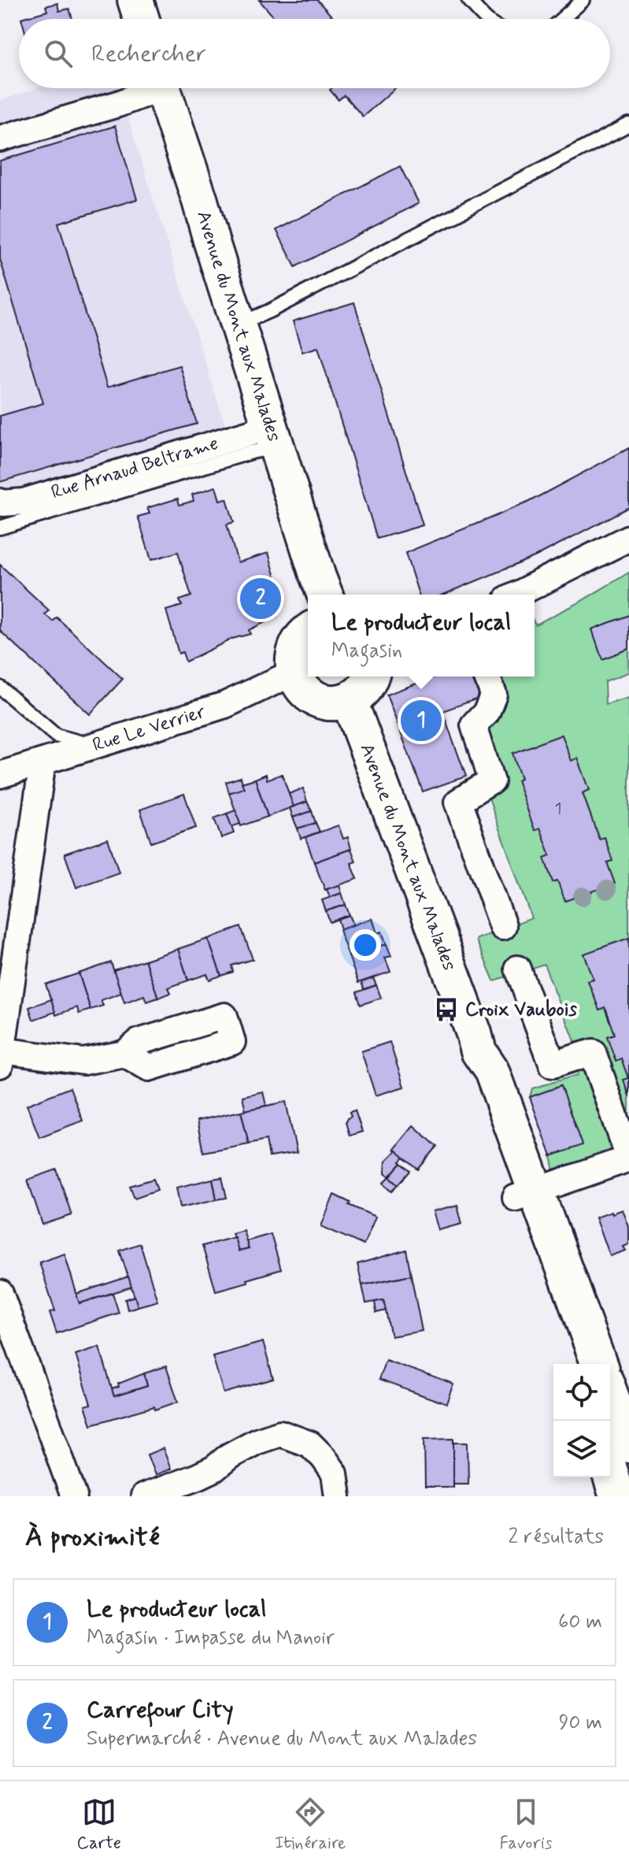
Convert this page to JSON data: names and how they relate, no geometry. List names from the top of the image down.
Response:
{
  "streets": {
    "street": ["Avenue du Mont aux Malades", "Rue Arnaud Beltrame", "Rue Le Verrier"]
  },
  "crossings": [
    ["Avenue du Mont aux Malades", "Rue Arnaud Beltrame"]
  ],
  "places": {
    "bus stop": ["Croix Vaubois"]
  },
  "house_numbers": ["1"],
  "page": {
    "search": "Rechercher",
    "pins": ["2", "1"],
    "popup": ["Le producteur local", "Magasin"],
    "heading": ["À proximité", "2 résultats"],
    "list": [
      {
        "mark": "1",
        "name": "Le producteur local",
        "note": "Magasin · Impasse du Manoir",
        "value": "60 m"
      },
      {
        "mark": "2",
        "name": "Carrefour City",
        "note": "Supermarché · Avenue du Mont aux Malades",
        "value": "90 m"
      }
    ],
    "nav": ["Carte", "Itinéraire", "Favoris"]
  }
}
